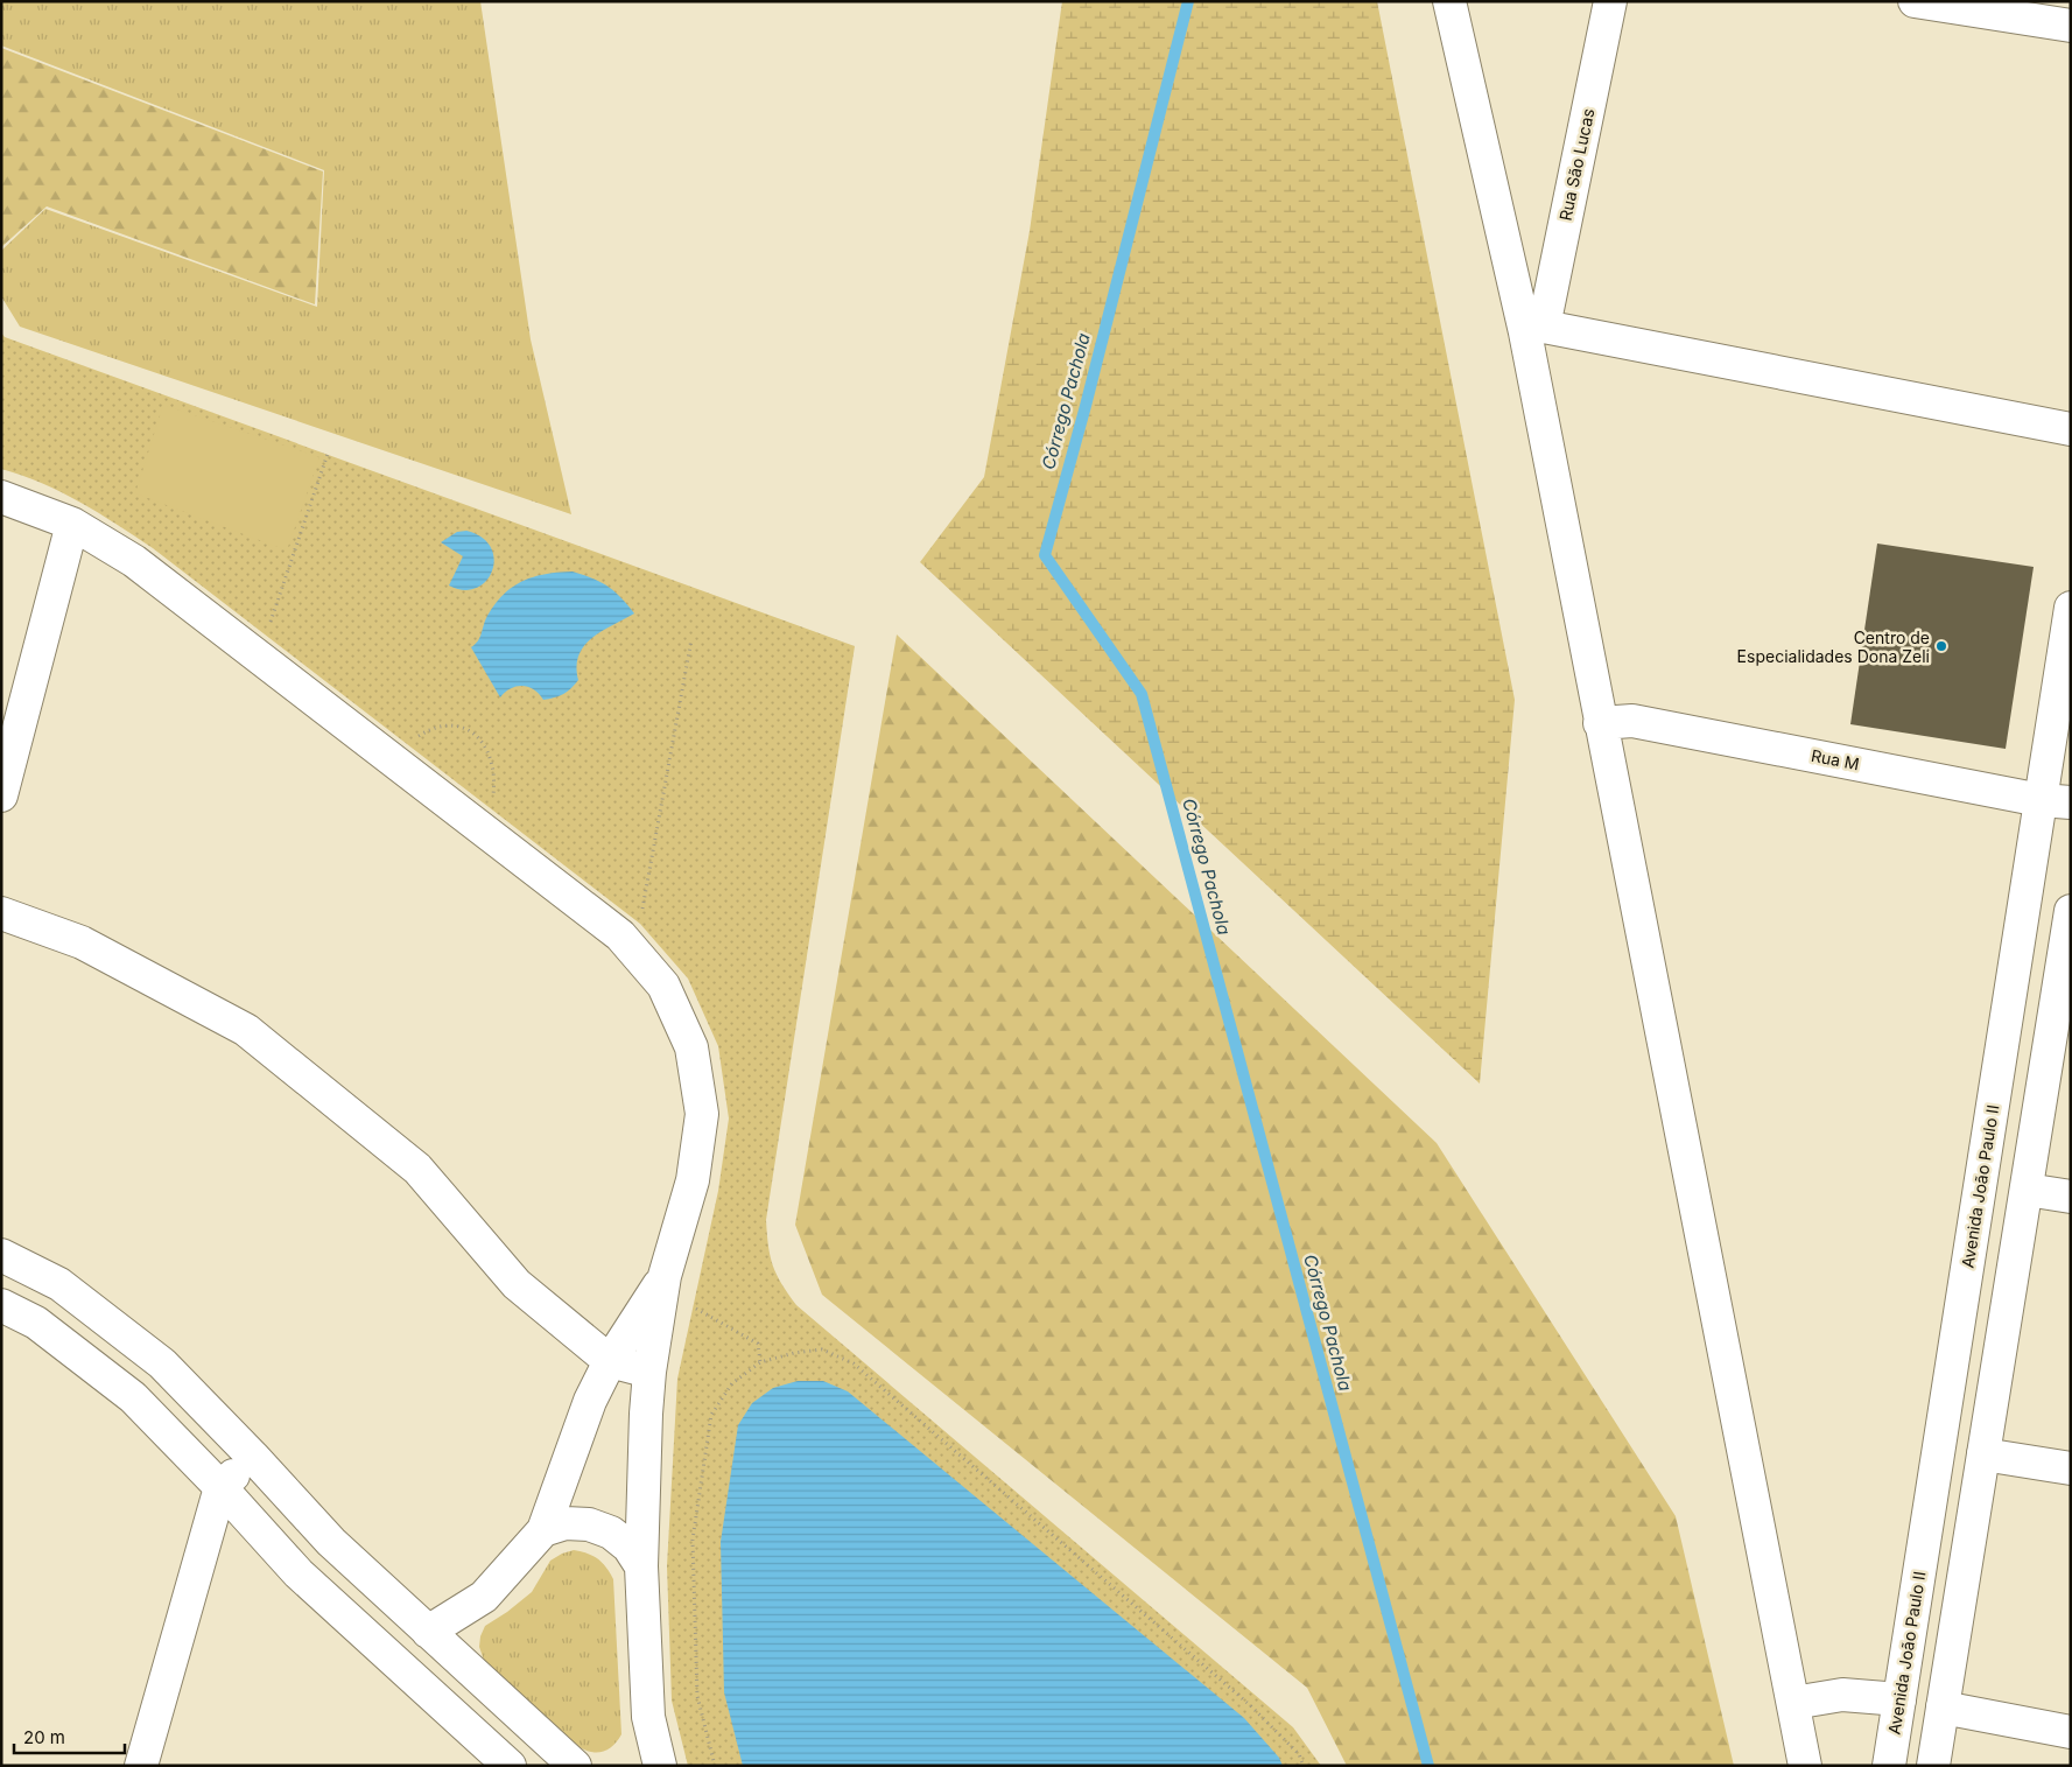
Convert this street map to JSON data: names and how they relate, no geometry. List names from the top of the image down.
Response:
{
  "streets": {
    "street": ["Rua São Lucas", "Rua M", "Avenida João Paulo II"]
  },
  "crossings": [
    ["Rua M", "Avenida João Paulo II"]
  ],
  "water": ["Córrego Pachola"],
  "places": ["Centro de Especialidades Dona Zeli"],
  "scale_bar": "20 m"
}
